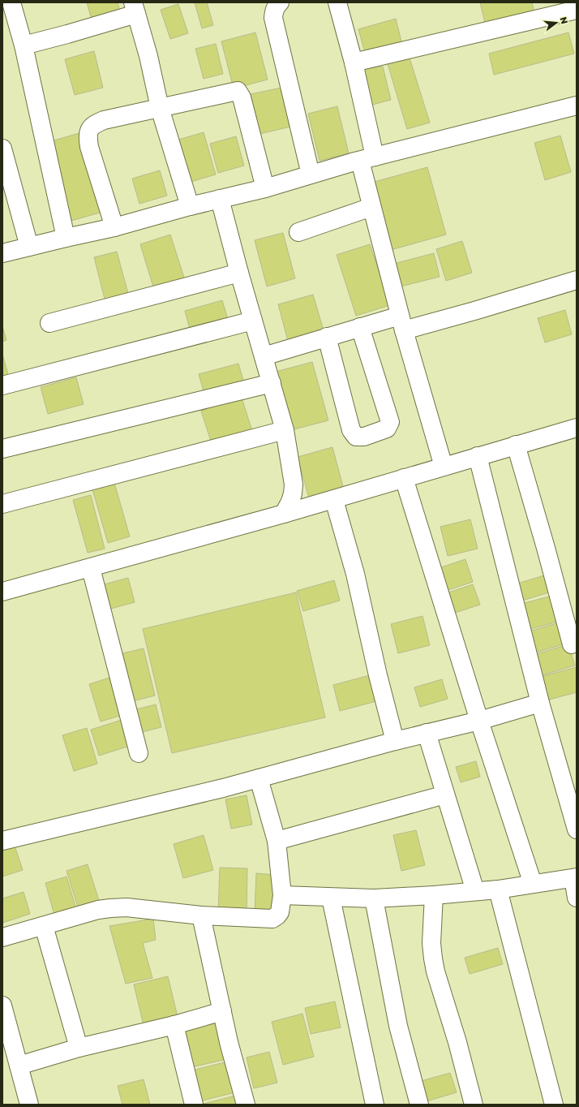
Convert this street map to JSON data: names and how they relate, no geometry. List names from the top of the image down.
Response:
{
  "north": "right"
}
